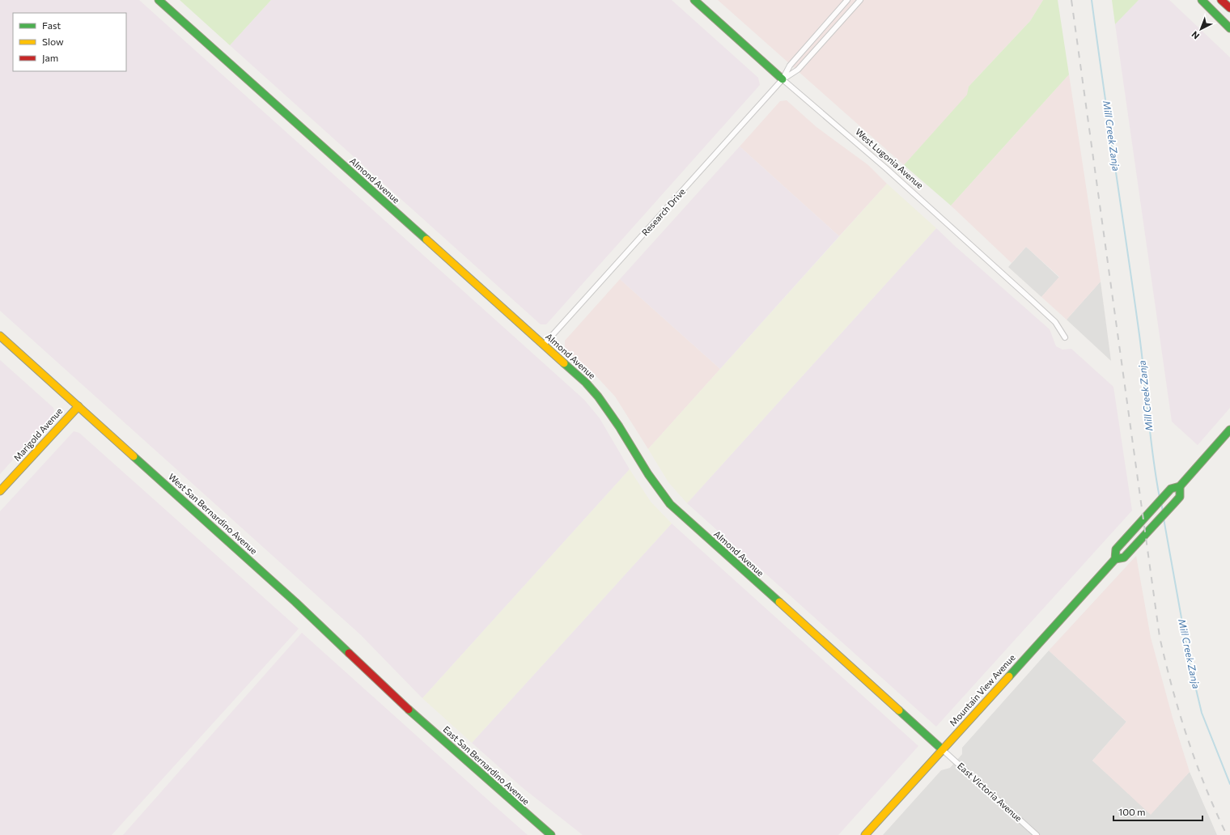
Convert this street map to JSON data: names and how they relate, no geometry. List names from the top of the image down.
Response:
{
  "streets": {
    "main road": [
      "West Lugonia Avenue",
      "Almond Avenue",
      "Marigold Avenue",
      "West San Bernardino Avenue",
      "Mountain View Avenue",
      "East San Bernardino Avenue"
    ],
    "street": ["Research Drive", "East Victoria Avenue"]
  },
  "crossings": [
    ["West Lugonia Avenue", "Research Drive"],
    ["Almond Avenue", "Research Drive"],
    ["Almond Avenue", "Mountain View Avenue"],
    ["Almond Avenue", "East Victoria Avenue"],
    ["Marigold Avenue", "West San Bernardino Avenue"],
    ["West San Bernardino Avenue", "East San Bernardino Avenue"],
    ["Mountain View Avenue", "East Victoria Avenue"]
  ],
  "water": ["Mill Creek Zanja"],
  "legend": ["Fast", "Slow", "Jam"],
  "scale_bar": "100 m",
  "north": "bottom left"
}
